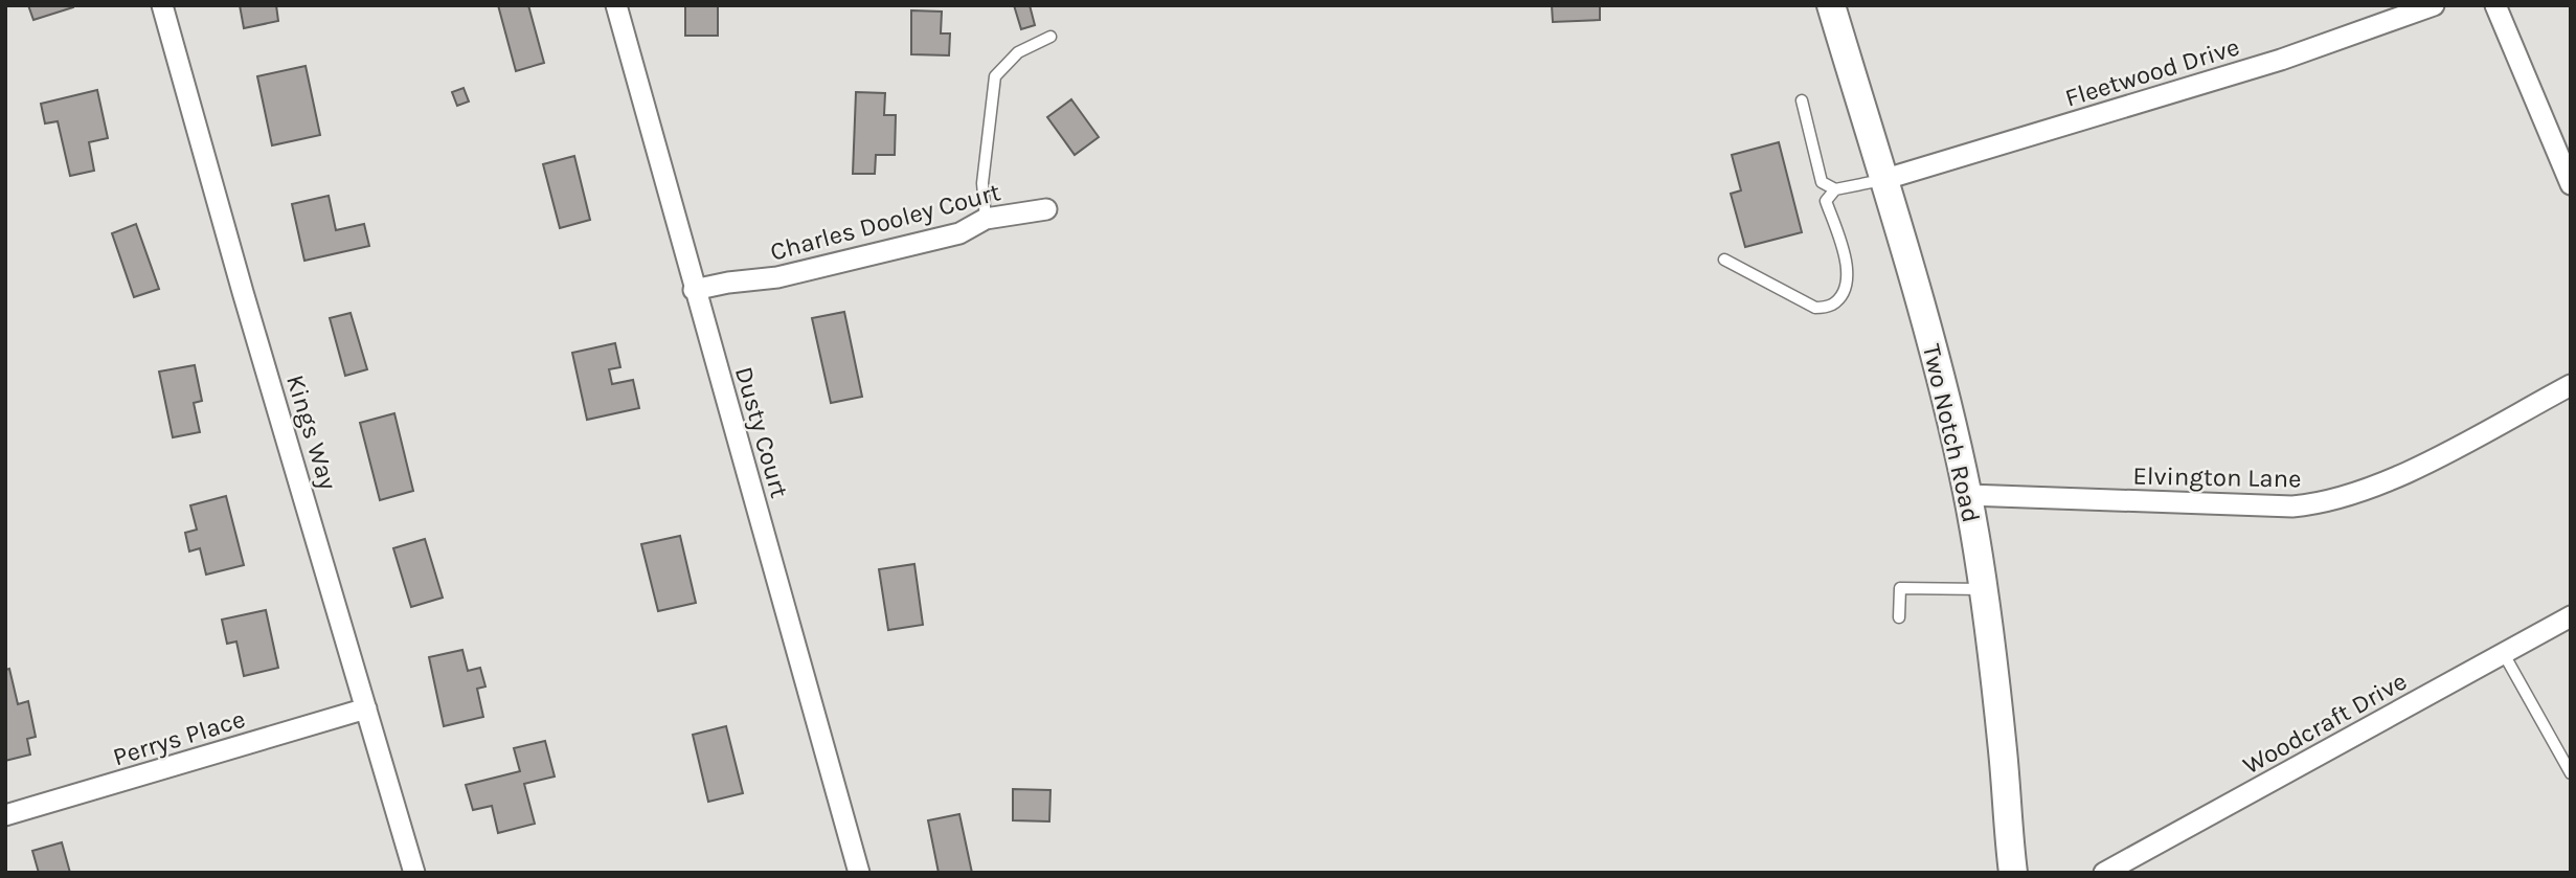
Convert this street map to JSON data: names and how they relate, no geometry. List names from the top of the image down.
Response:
{
  "streets": {
    "street": [
      "Fleetwood Drive",
      "Charles Dooley Court",
      "Kings Way",
      "Dusty Court",
      "Two Notch Road",
      "Elvington Lane",
      "Woodcraft Drive",
      "Perrys Place"
    ]
  },
  "crossings": [
    ["Fleetwood Drive", "Two Notch Road"],
    ["Charles Dooley Court", "Dusty Court"],
    ["Kings Way", "Perrys Place"],
    ["Two Notch Road", "Elvington Lane"]
  ]
}
